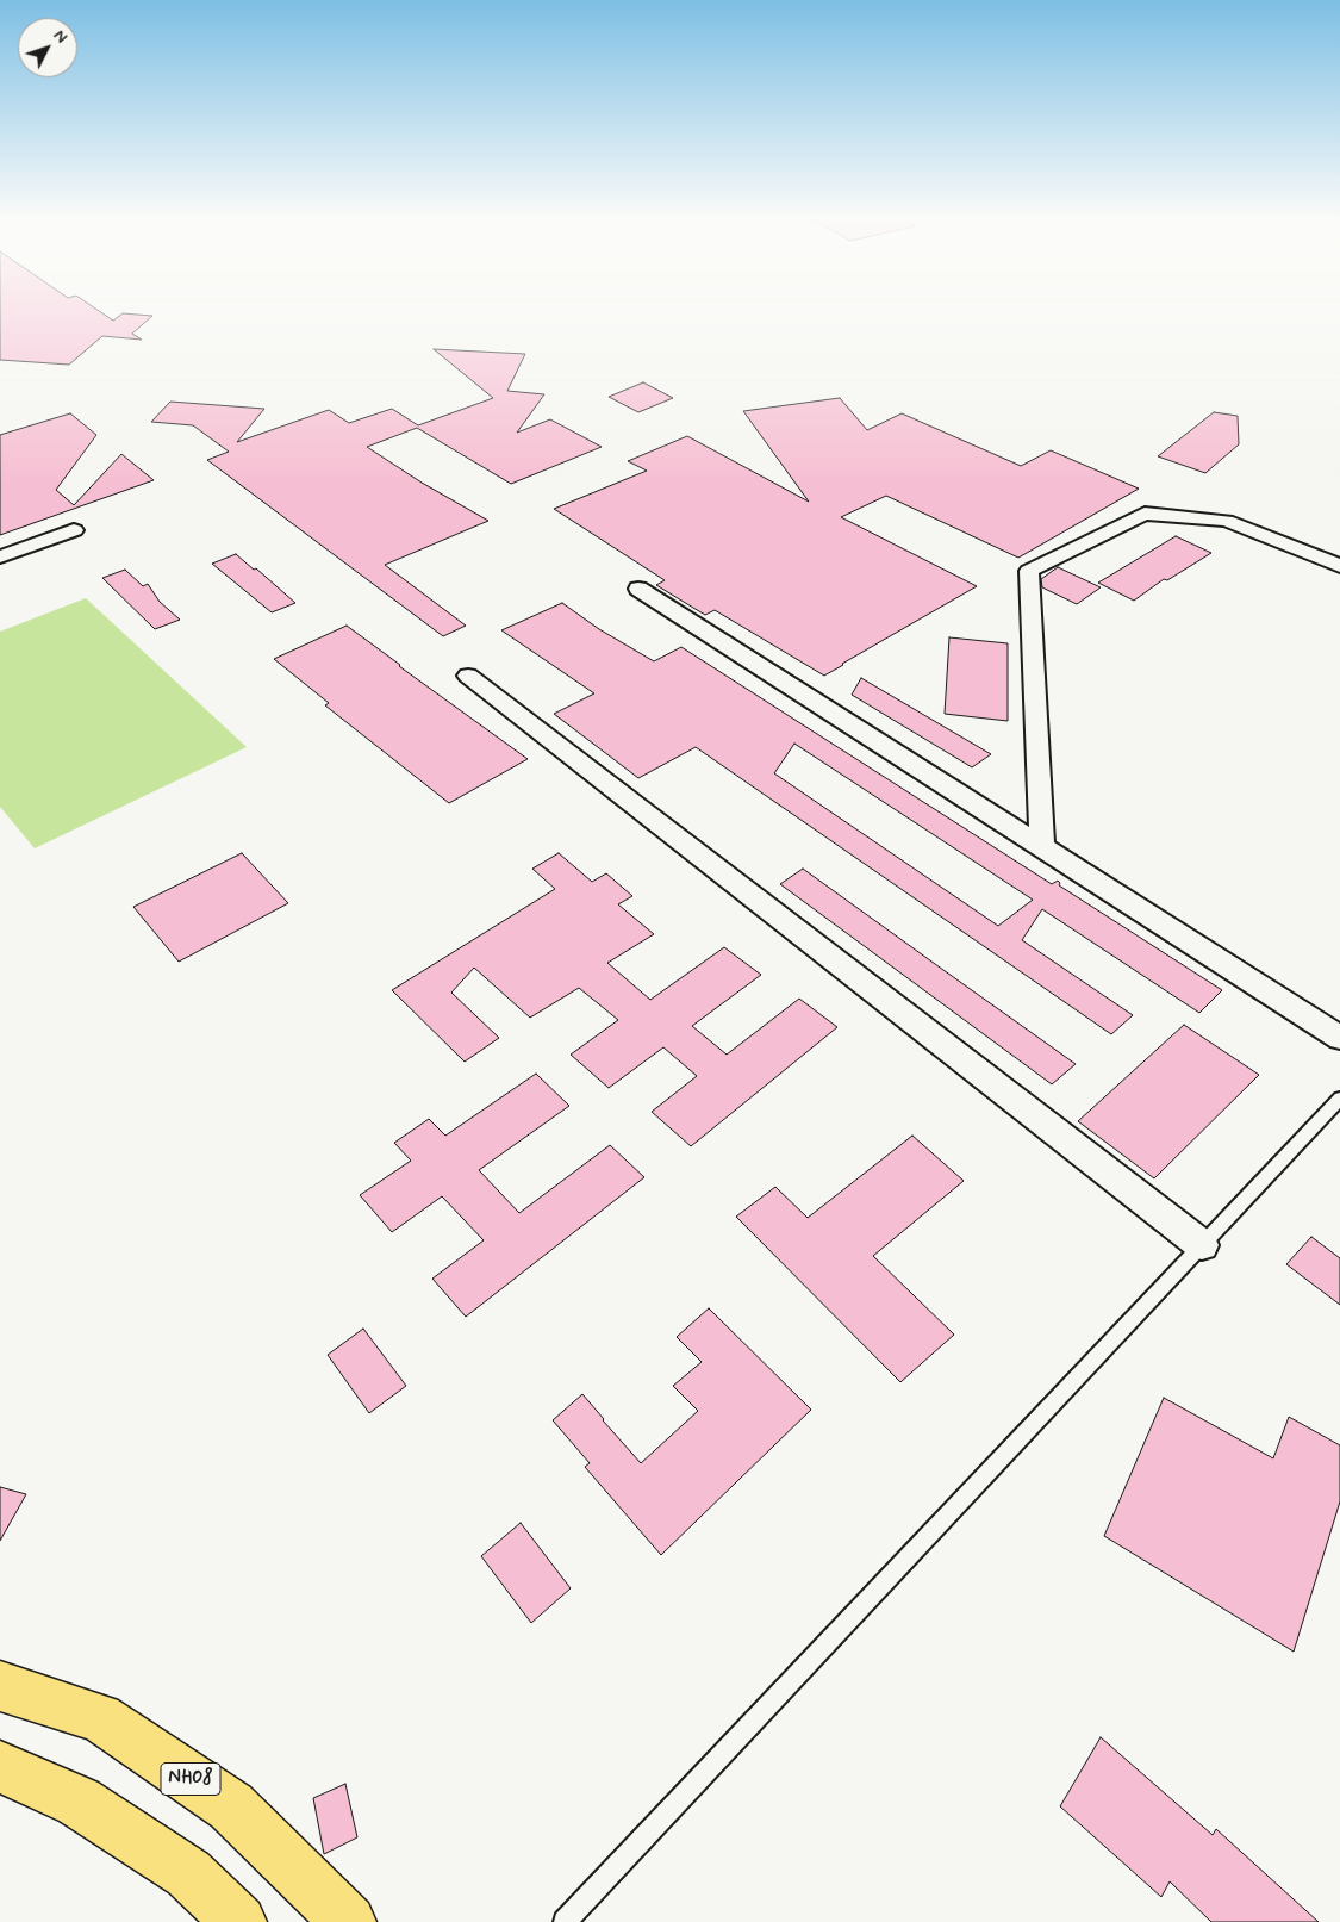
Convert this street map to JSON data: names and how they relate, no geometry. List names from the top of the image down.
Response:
{
  "streets": {
    "highway": ["NH08"]
  },
  "north": "top right"
}
